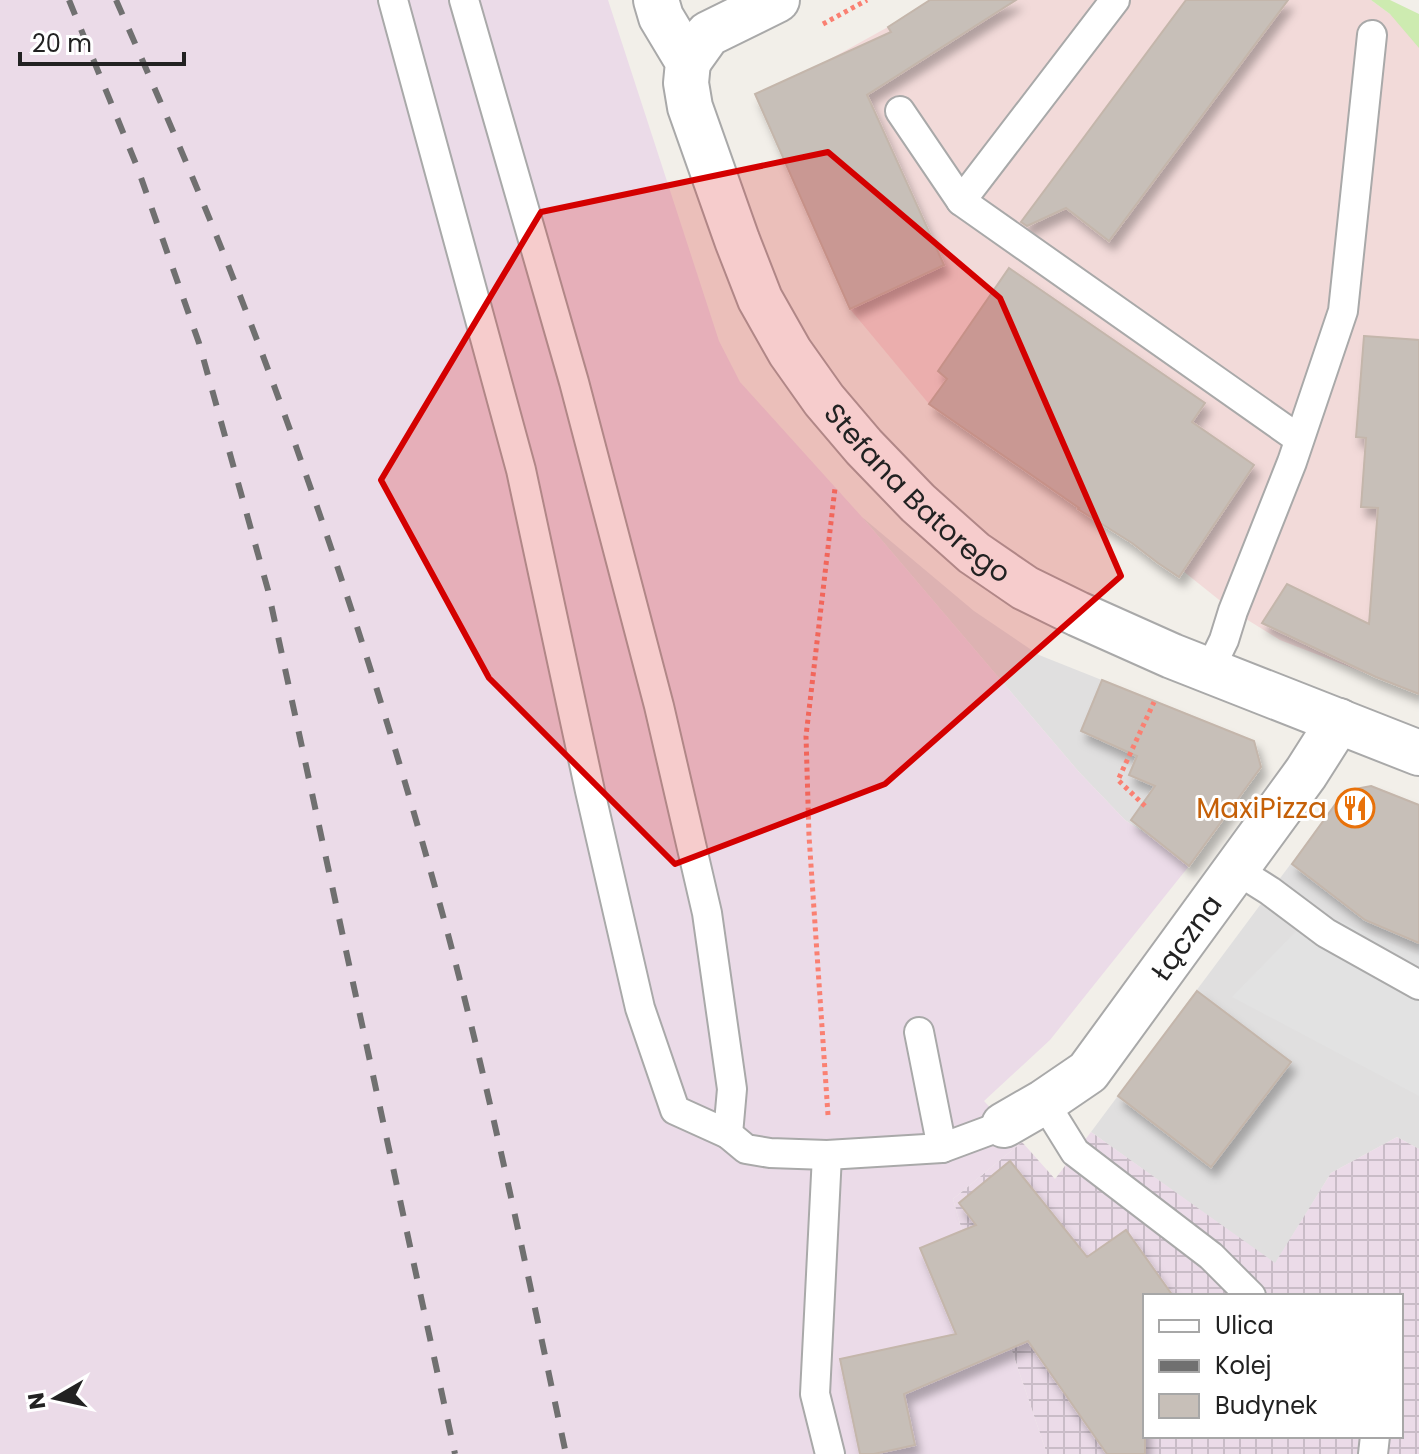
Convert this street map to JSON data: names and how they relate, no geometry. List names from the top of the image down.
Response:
{
  "streets": {
    "street": ["Stefana Batorego", "Łączna"]
  },
  "crossings": [
    ["Stefana Batorego", "Łączna"]
  ],
  "places": {
    "restaurant": ["MaxiPizza"]
  },
  "legend": ["Ulica", "Kolej", "Budynek"],
  "scale_bar": "20 m",
  "north": "left"
}
